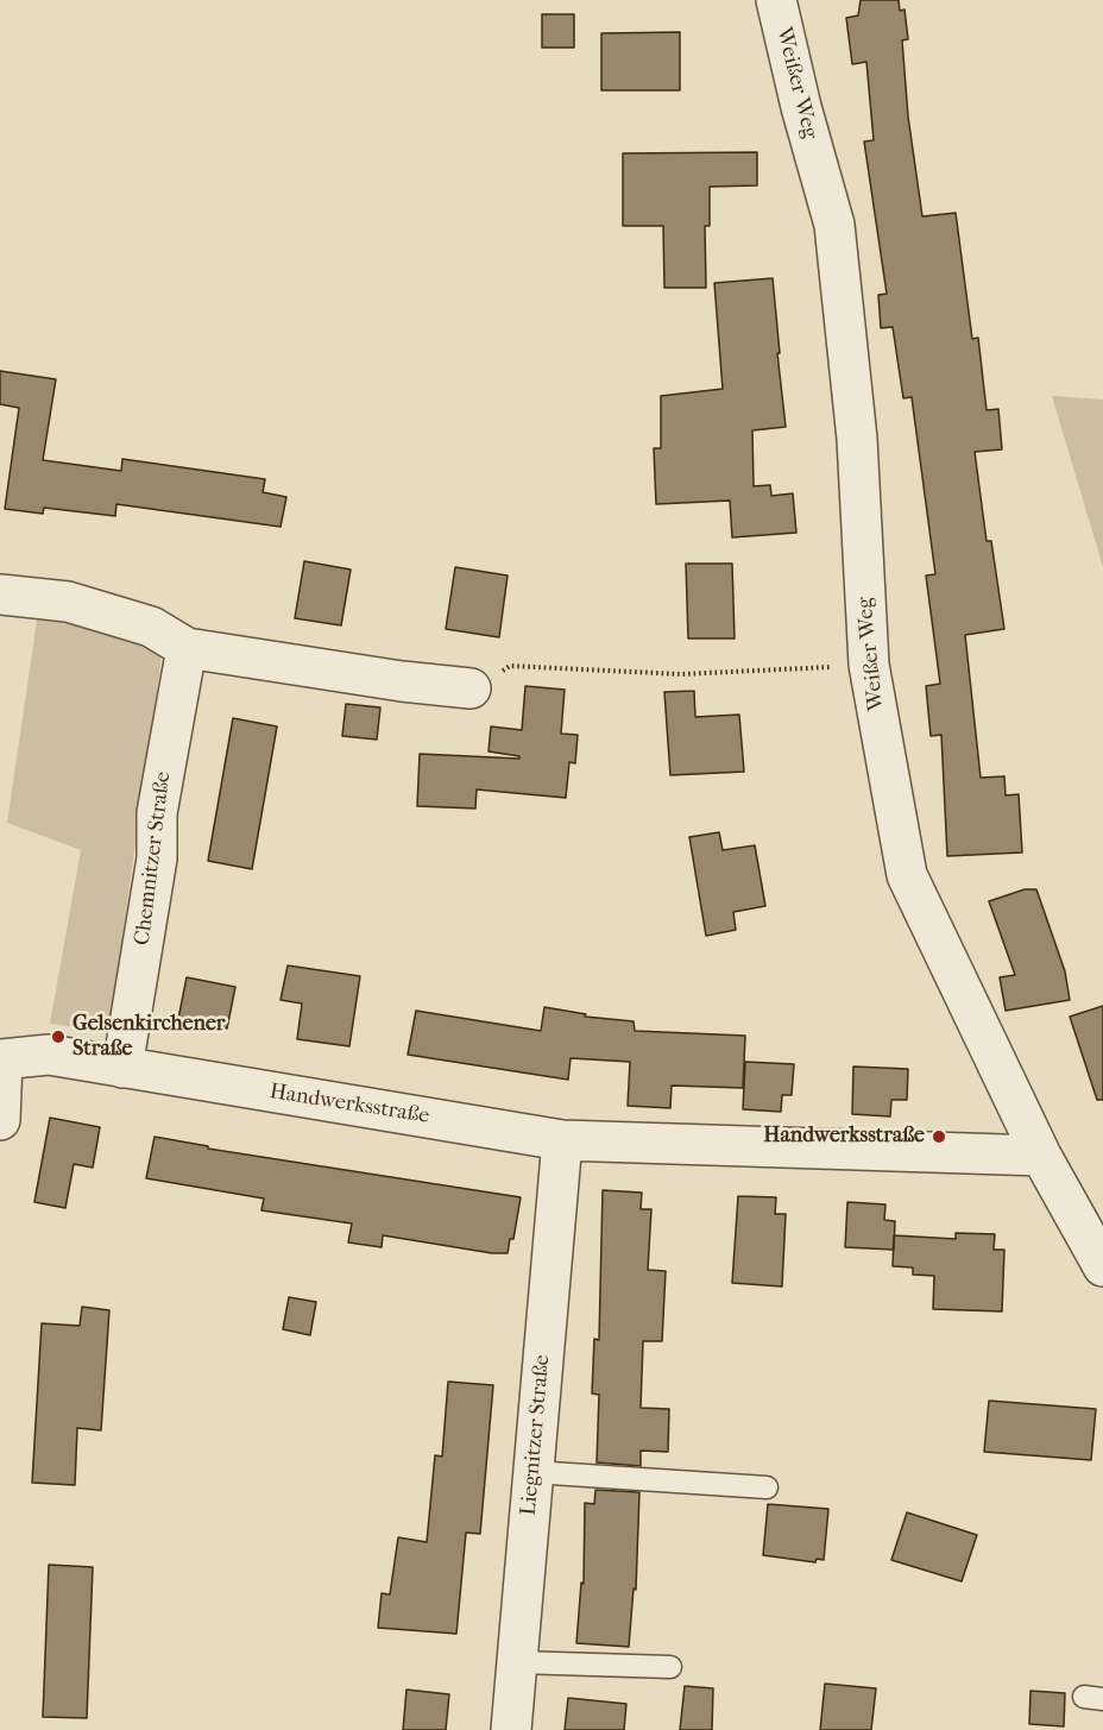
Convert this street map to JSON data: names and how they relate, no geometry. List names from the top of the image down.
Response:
{
  "streets": {
    "street": [
      "Weißer Weg",
      "Chemnitzer Straße",
      "Handwerksstraße",
      "Liegnitzer Straße"
    ]
  },
  "crossings": [
    ["Weißer Weg", "Handwerksstraße"],
    ["Chemnitzer Straße", "Handwerksstraße"],
    ["Handwerksstraße", "Liegnitzer Straße"]
  ],
  "places": ["Gelsenkirchener Straße", "Handwerksstraße"]
}
